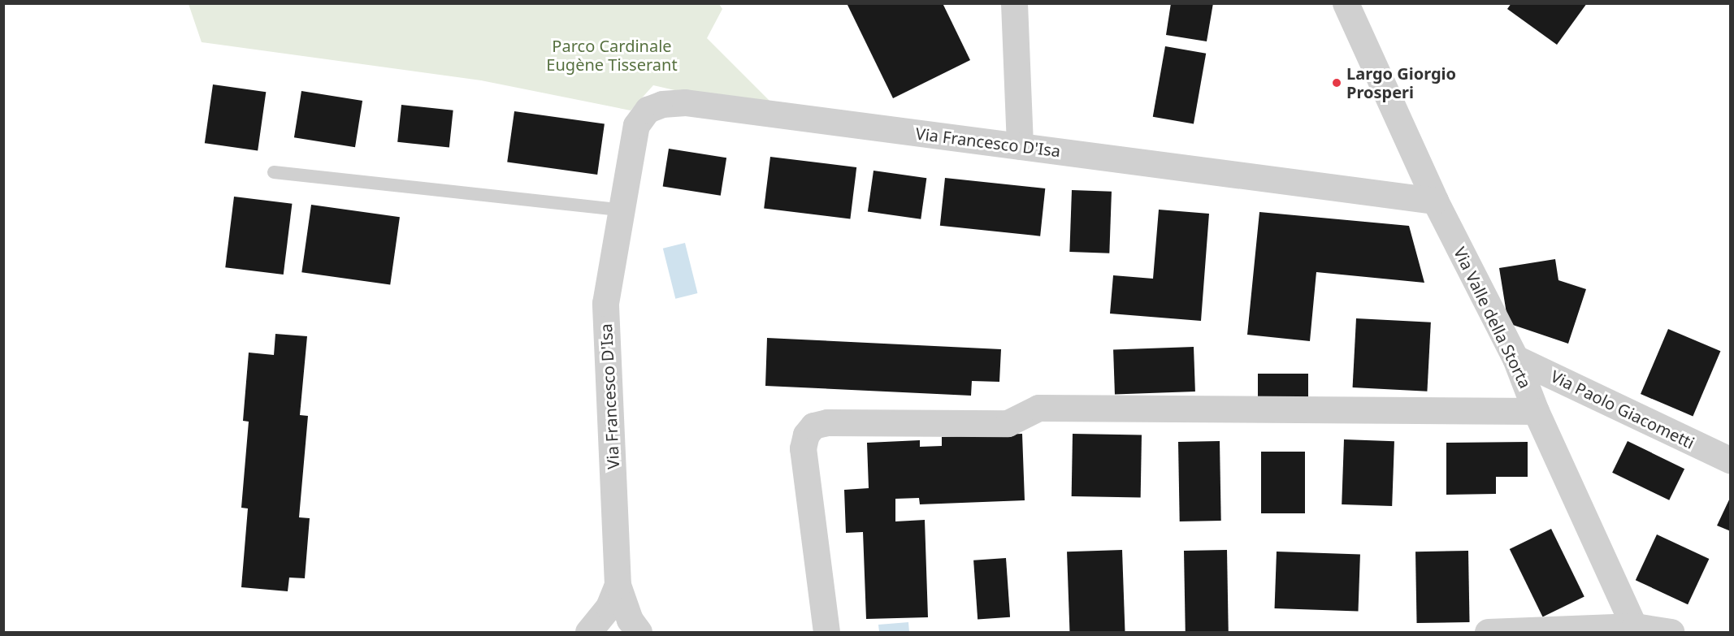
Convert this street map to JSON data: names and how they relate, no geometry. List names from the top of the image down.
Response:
{
  "streets": {
    "street": ["Via Francesco D'Isa", "Via Valle della Storta", "Via Paolo Giacometti"]
  },
  "crossings": [
    ["Via Francesco D'Isa", "Via Valle della Storta"],
    ["Via Valle della Storta", "Via Paolo Giacometti"]
  ],
  "parks": ["Parco Cardinale Eugène Tisserant"],
  "places": ["Largo Giorgio Prosperi"]
}
